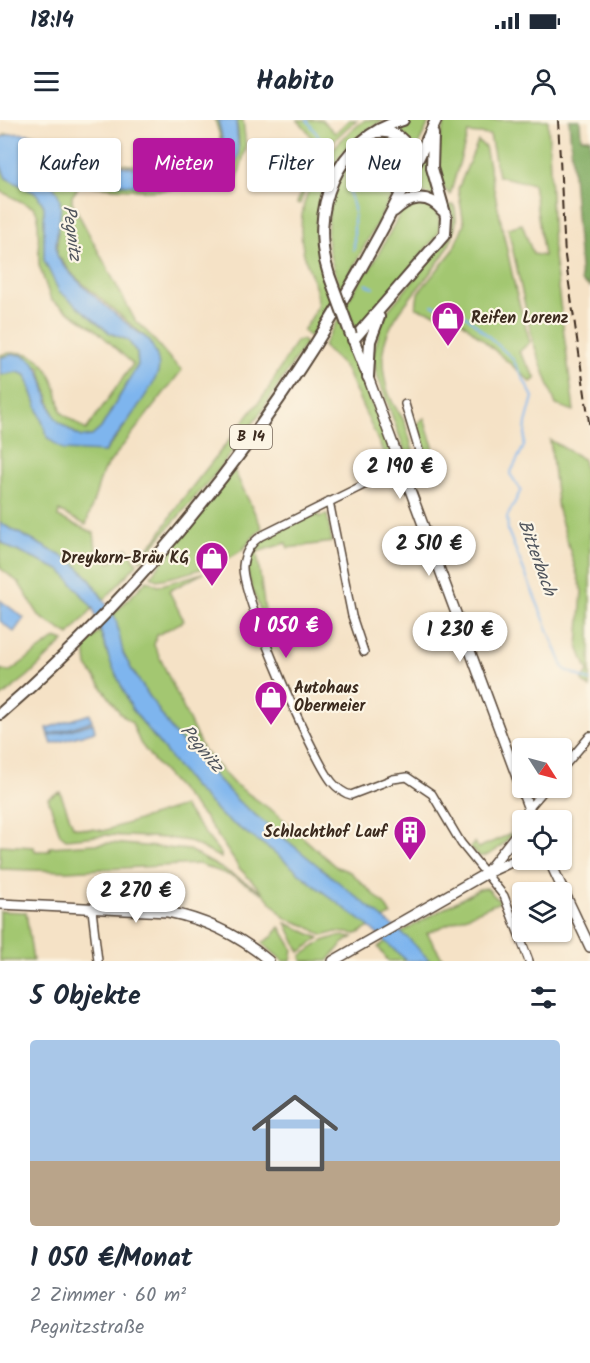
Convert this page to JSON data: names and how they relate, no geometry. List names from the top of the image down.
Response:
{
  "streets": {
    "main road": ["B 14"]
  },
  "water": ["Pegnitz", "Bitterbach"],
  "places": {
    "shop": ["Reifen Lorenz", "Dreykorn-Bräu KG", "Autohaus Obermeier"],
    "building": ["Schlachthof Lauf"]
  },
  "north": "bottom right",
  "page": {
    "status": "18:14",
    "header": "Habito",
    "chip": [
      "Kaufen",
      "Mieten",
      "Filter",
      "Neu"
    ],
    "price": [
      "2 190 €",
      "2 510 €",
      "1 050 €",
      "1 230 €",
      "2 270 €"
    ],
    "heading": "5 Objekte",
    "list": [
      {
        "name": "1 050 €/Monat",
        "note": "2 Zimmer · 60 m² · Pegnitzstraße"
      }
    ]
  }
}
